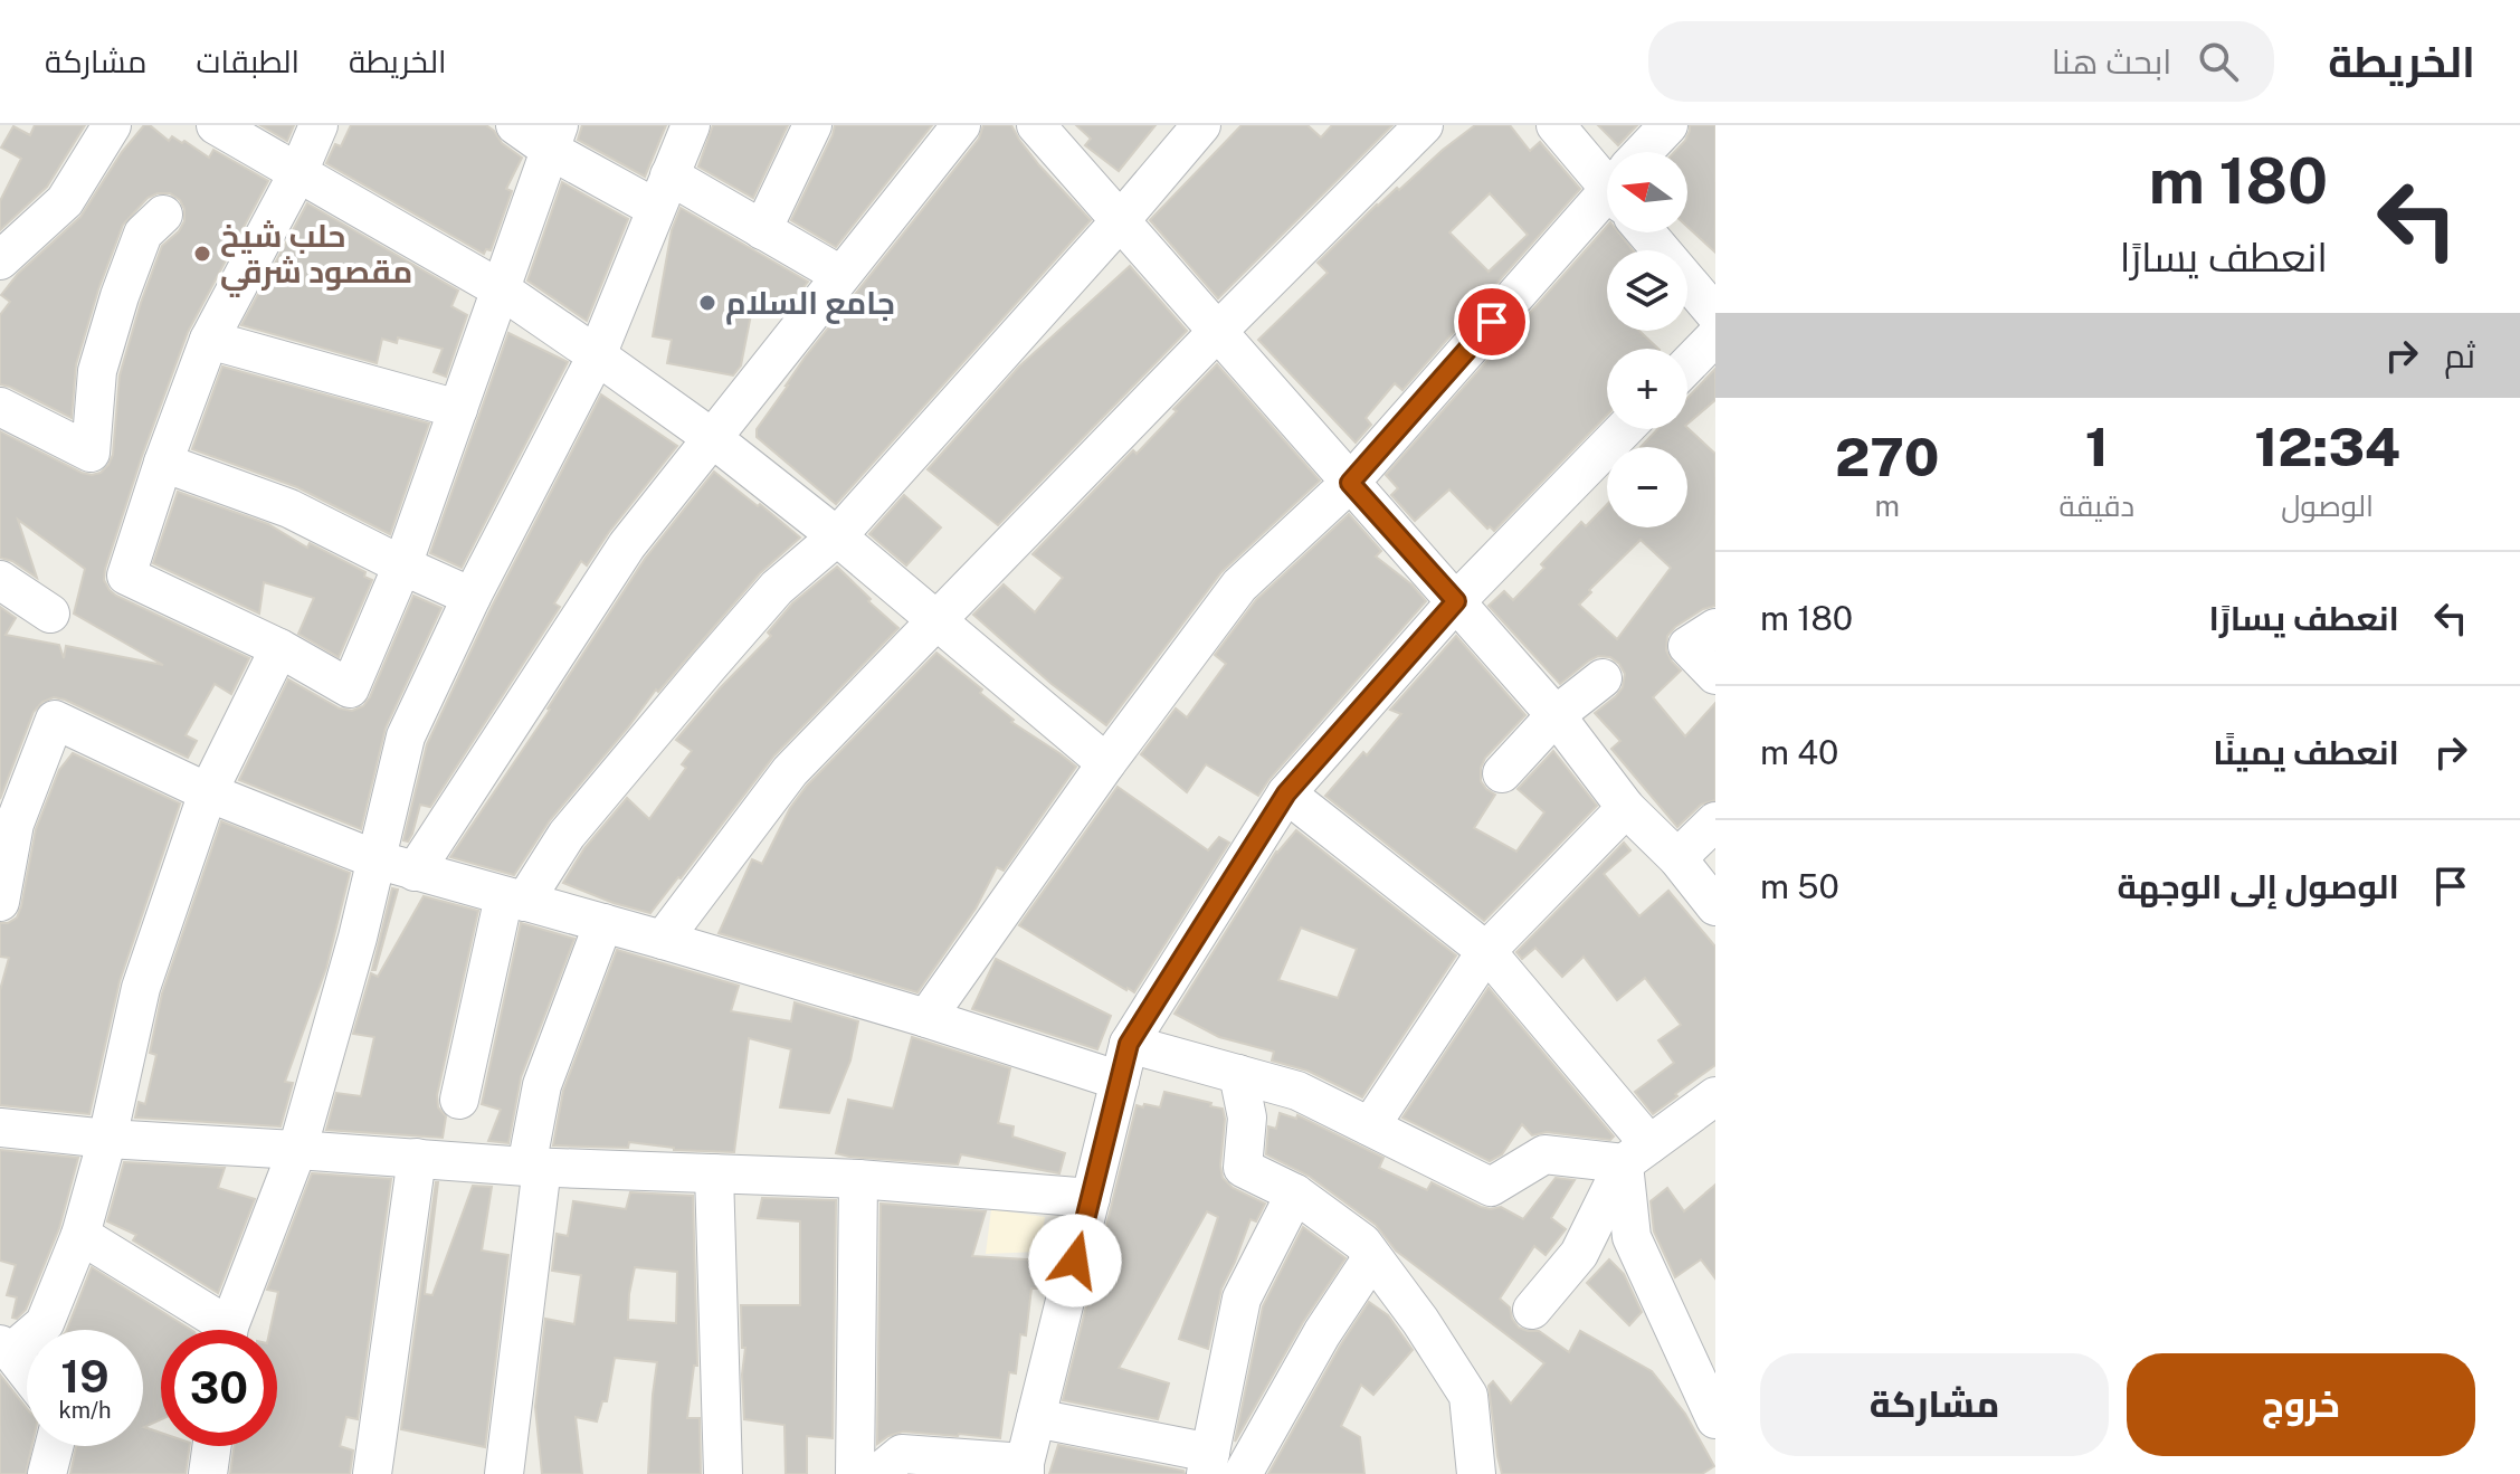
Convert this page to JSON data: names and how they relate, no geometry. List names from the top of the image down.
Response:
{
  "places": ["حلب شيخ مقصود شرقي", "جامع السلام"],
  "north": "left",
  "page": {
    "header": "الخريطة",
    "search": "ابحث هنا",
    "nav": ["الخريطة", "الطبقات", "مشاركة"],
    "turn": ["180 m", "انعطف يسارًا"],
    "map_buttons": ["+", "−"],
    "then": "ثم",
    "eta": [
      "12:34",
      "الوصول",
      "1",
      "دقيقة",
      "270",
      "m"
    ],
    "list": [
      {
        "name": "انعطف يسارًا",
        "value": "180 m"
      },
      {
        "name": "انعطف يمينًا",
        "value": "40 m"
      },
      {
        "name": "الوصول إلى الوجهة",
        "value": "50 m"
      }
    ],
    "speed": "19 km/h",
    "limit": "30",
    "buttons": ["خروج", "مشاركة"]
  }
}
